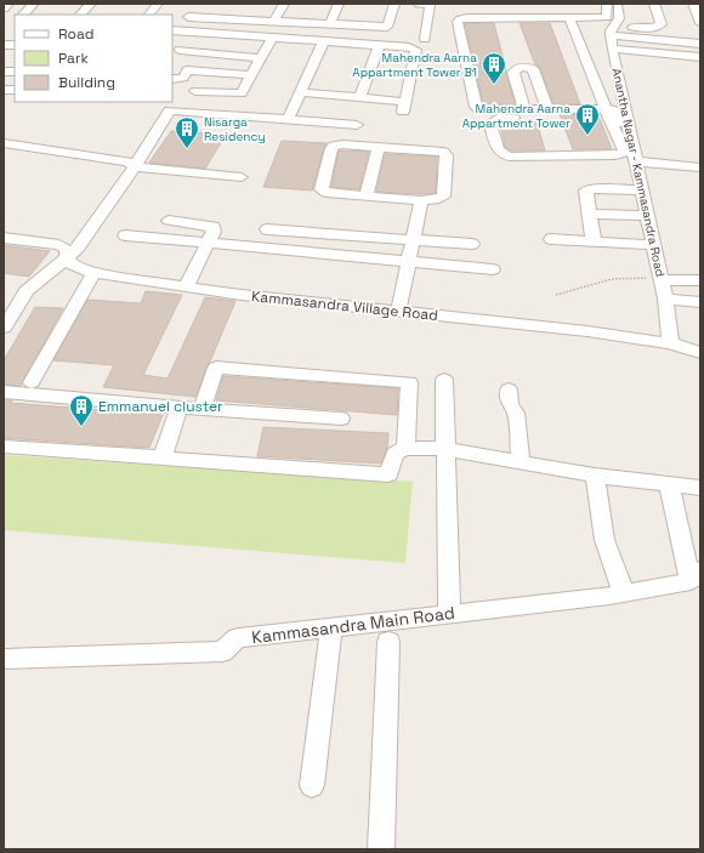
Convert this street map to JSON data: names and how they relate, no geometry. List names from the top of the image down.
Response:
{
  "streets": {
    "street": ["Anantha Nagar - Kammasandra Road", "Kammasandra Village Road", "Kammasandra Main Road"]
  },
  "crossings": [
    ["Anantha Nagar - Kammasandra Road", "Kammasandra Village Road"]
  ],
  "places": {
    "building": [
      "Mahendra Aarna Appartment Tower B1",
      "Mahendra Aarna Appartment Tower",
      "Nisarga Residency",
      "Emmanuel cluster"
    ]
  },
  "legend": ["Road", "Park", "Building"]
}
